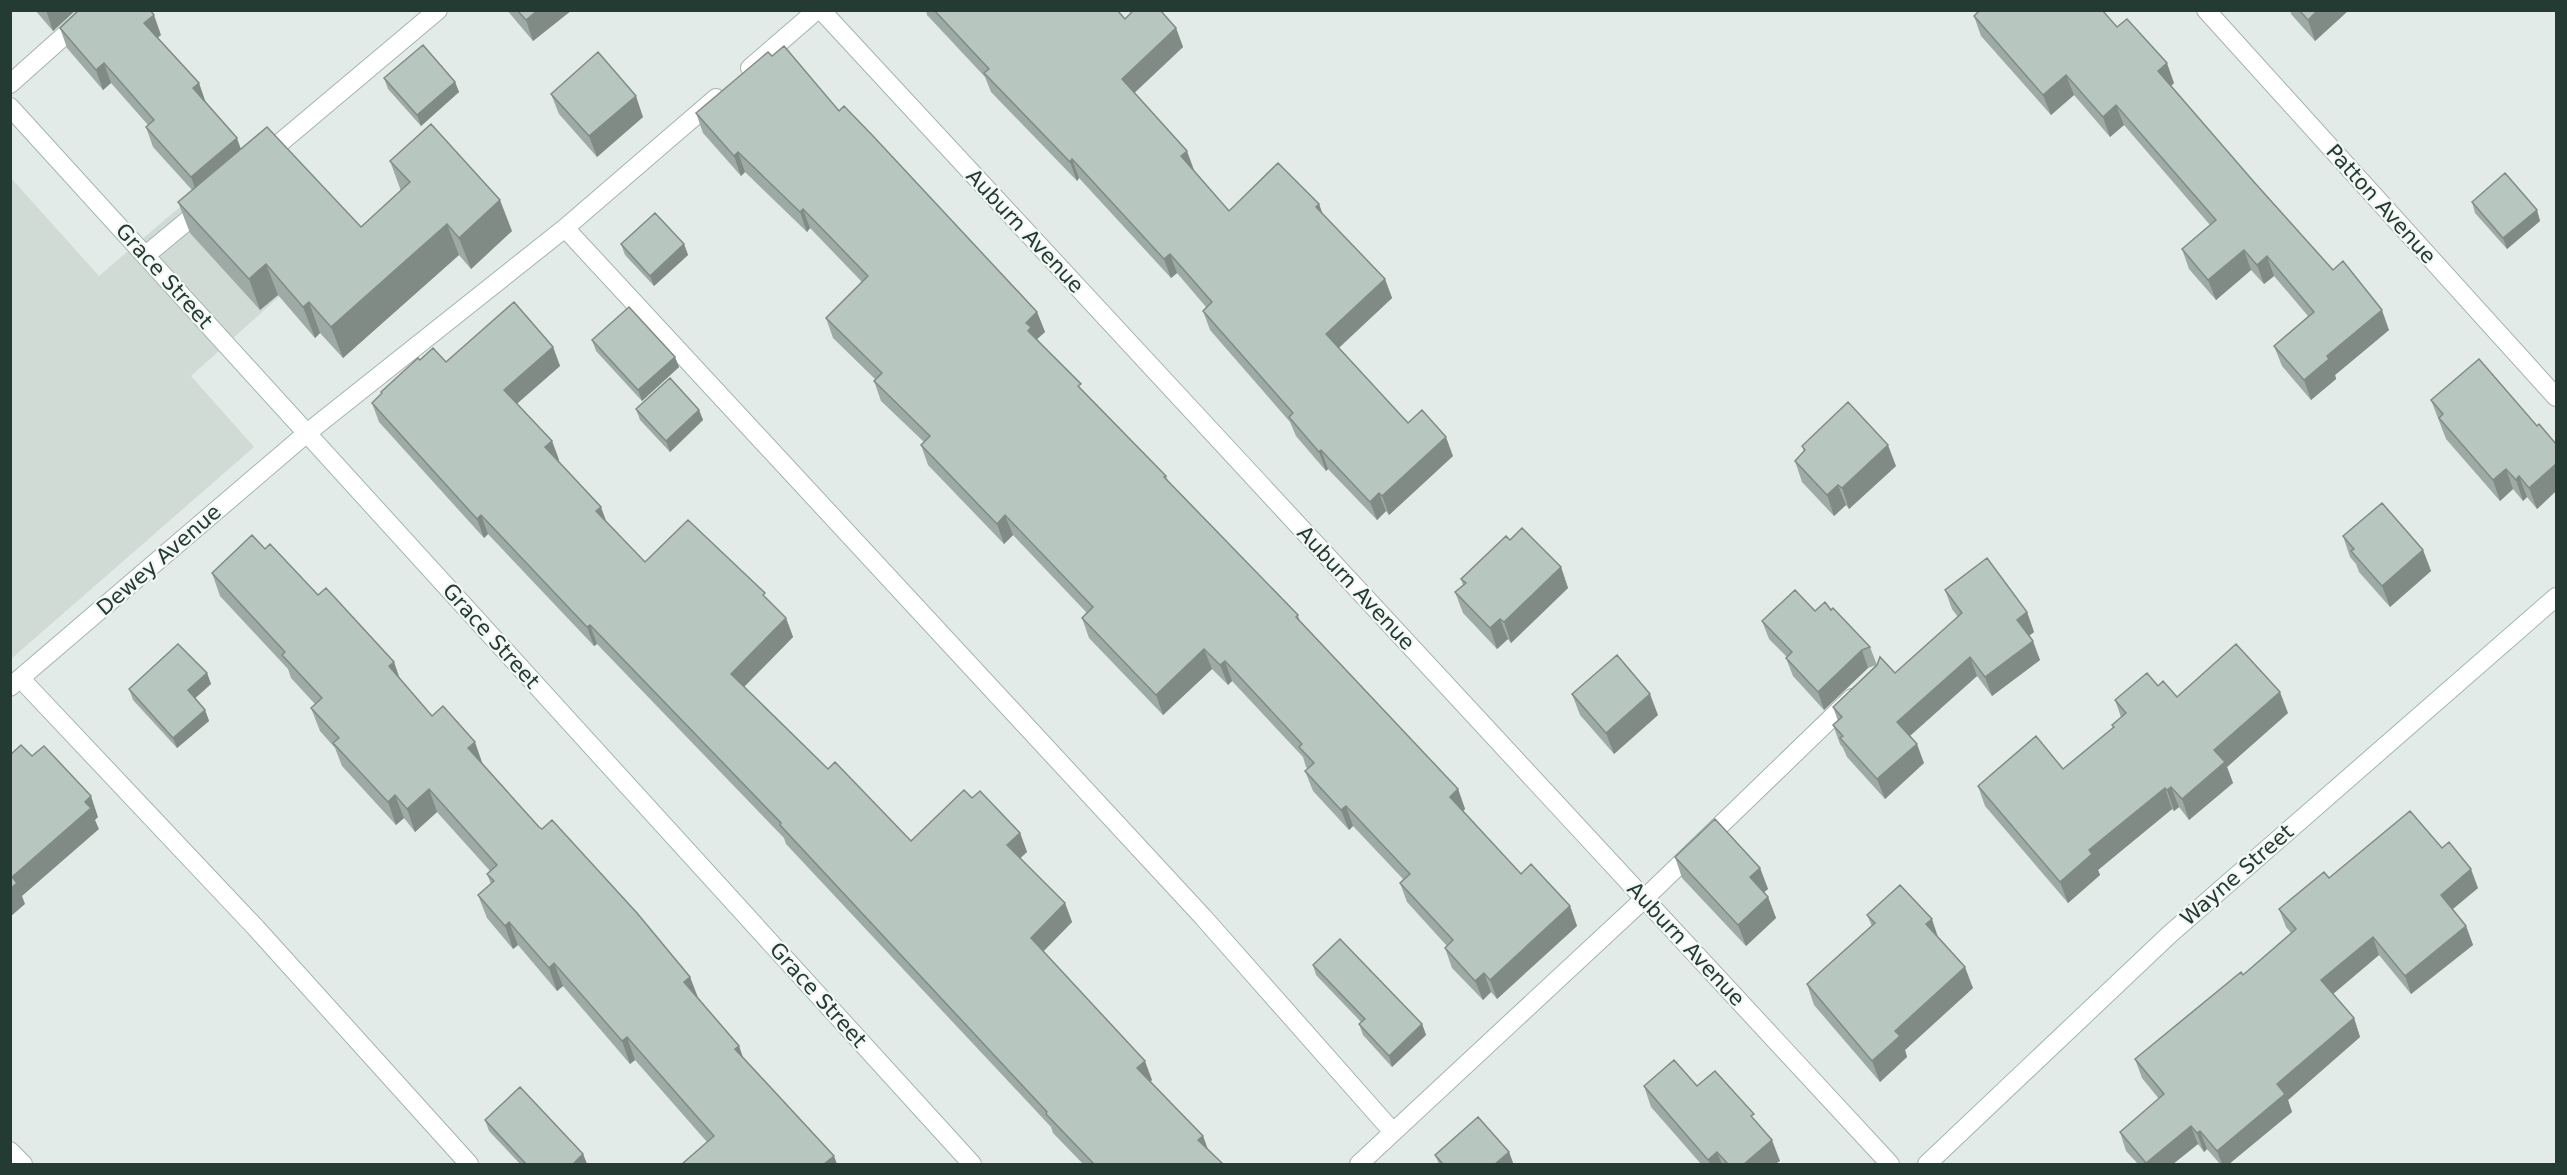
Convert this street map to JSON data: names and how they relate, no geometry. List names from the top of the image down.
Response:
{
  "streets": {
    "street": [
      "Patton Avenue",
      "Auburn Avenue",
      "Grace Street",
      "Dewey Avenue",
      "Wayne Street"
    ]
  },
  "crossings": [
    ["Auburn Avenue", "Dewey Avenue"],
    ["Grace Street", "Dewey Avenue"]
  ]
}
